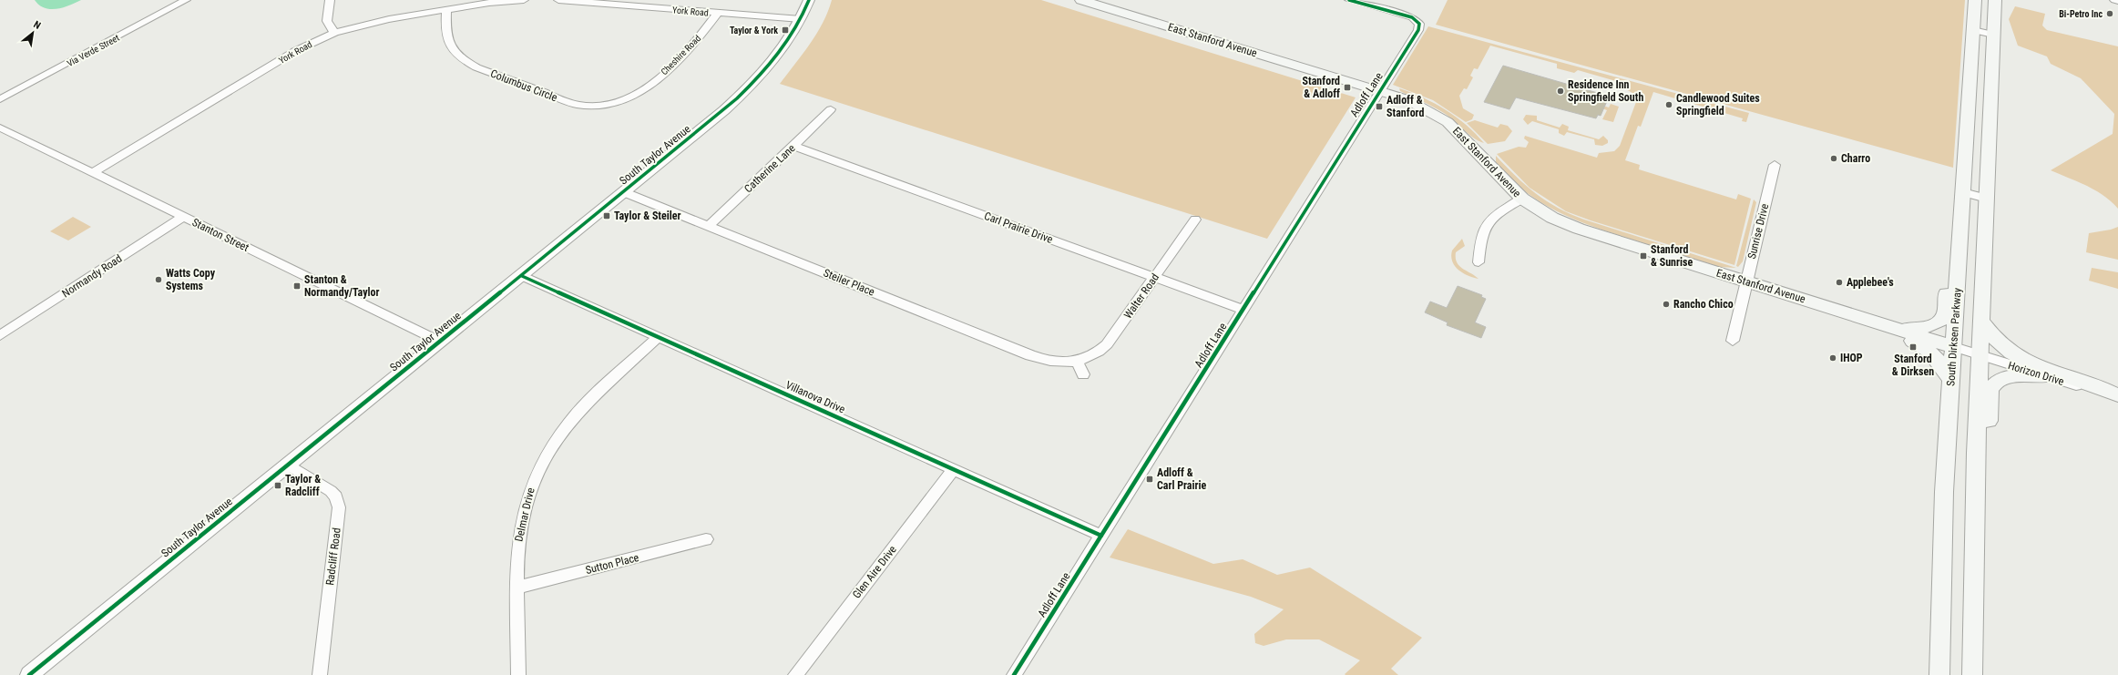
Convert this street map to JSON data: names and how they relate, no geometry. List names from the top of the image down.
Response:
{
  "streets": {
    "main road": ["East Stanford Avenue", "South Dirksen Parkway"],
    "street": [
      "York Road",
      "Via Verde Street",
      "Cheshire Road",
      "Columbus Circle",
      "Adloff Lane",
      "South Taylor Avenue",
      "Catherine Lane",
      "Carl Prairie Drive",
      "Sunrise Drive",
      "Stanton Street",
      "Normandy Road",
      "Steiler Place",
      "Walter Road",
      "Horizon Drive",
      "Villanova Drive",
      "Delmar Drive",
      "Radcliff Road",
      "Sutton Place",
      "Glen Aire Drive"
    ]
  },
  "crossings": [
    ["York Road", "Cheshire Road"],
    ["York Road", "Columbus Circle"],
    ["York Road", "South Taylor Avenue"],
    ["York Road", "Stanton Street"],
    ["East Stanford Avenue", "Adloff Lane"],
    ["East Stanford Avenue", "Sunrise Drive"],
    ["East Stanford Avenue", "South Dirksen Parkway"],
    ["East Stanford Avenue", "Horizon Drive"],
    ["Cheshire Road", "Columbus Circle"],
    ["Adloff Lane", "Carl Prairie Drive"],
    ["Adloff Lane", "Villanova Drive"],
    ["South Taylor Avenue", "Stanton Street"],
    ["South Taylor Avenue", "Steiler Place"],
    ["South Taylor Avenue", "Villanova Drive"],
    ["South Taylor Avenue", "Radcliff Road"],
    ["Catherine Lane", "Carl Prairie Drive"],
    ["Catherine Lane", "Steiler Place"],
    ["Carl Prairie Drive", "Walter Road"],
    ["Stanton Street", "Normandy Road"],
    ["Steiler Place", "Walter Road"],
    ["South Dirksen Parkway", "Horizon Drive"],
    ["Villanova Drive", "Delmar Drive"],
    ["Villanova Drive", "Glen Aire Drive"],
    ["Delmar Drive", "Sutton Place"]
  ],
  "places": {
    "other": [
      "Bi-Petro Inc",
      "Residence Inn Springfield South",
      "Candlewood Suites Springfield",
      "Charro",
      "Watts Copy Systems",
      "Applebee's",
      "Rancho Chico",
      "IHOP"
    ],
    "transit": [
      "Taylor & York",
      "Stanford & Adloff",
      "Adloff & Stanford",
      "Taylor & Steiler",
      "Stanford & Sunrise",
      "Stanton & Normandy/Taylor",
      "Stanford & Dirksen",
      "Adloff & Carl Prairie",
      "Taylor & Radcliff"
    ]
  },
  "north": "top right"
}
